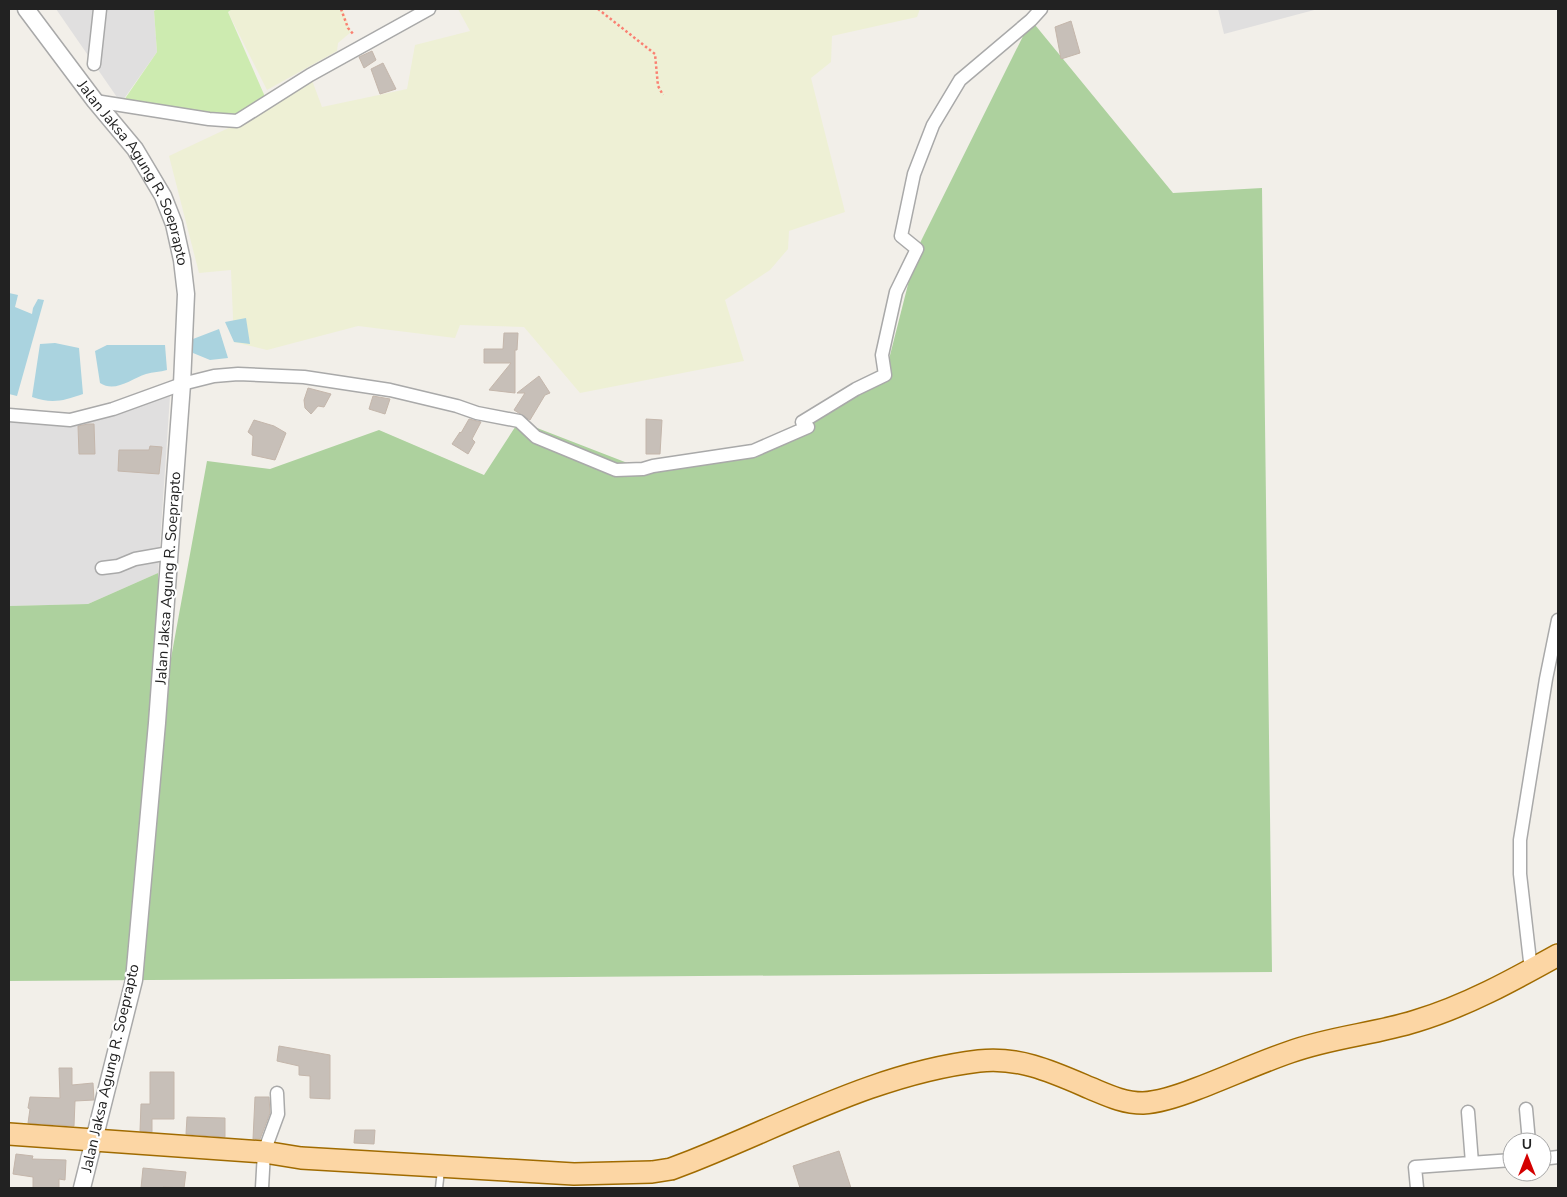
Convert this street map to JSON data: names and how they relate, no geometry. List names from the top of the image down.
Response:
{
  "streets": {
    "street": ["Jalan Jaksa Agung R. Soeprapto"]
  },
  "north": "top"
}
